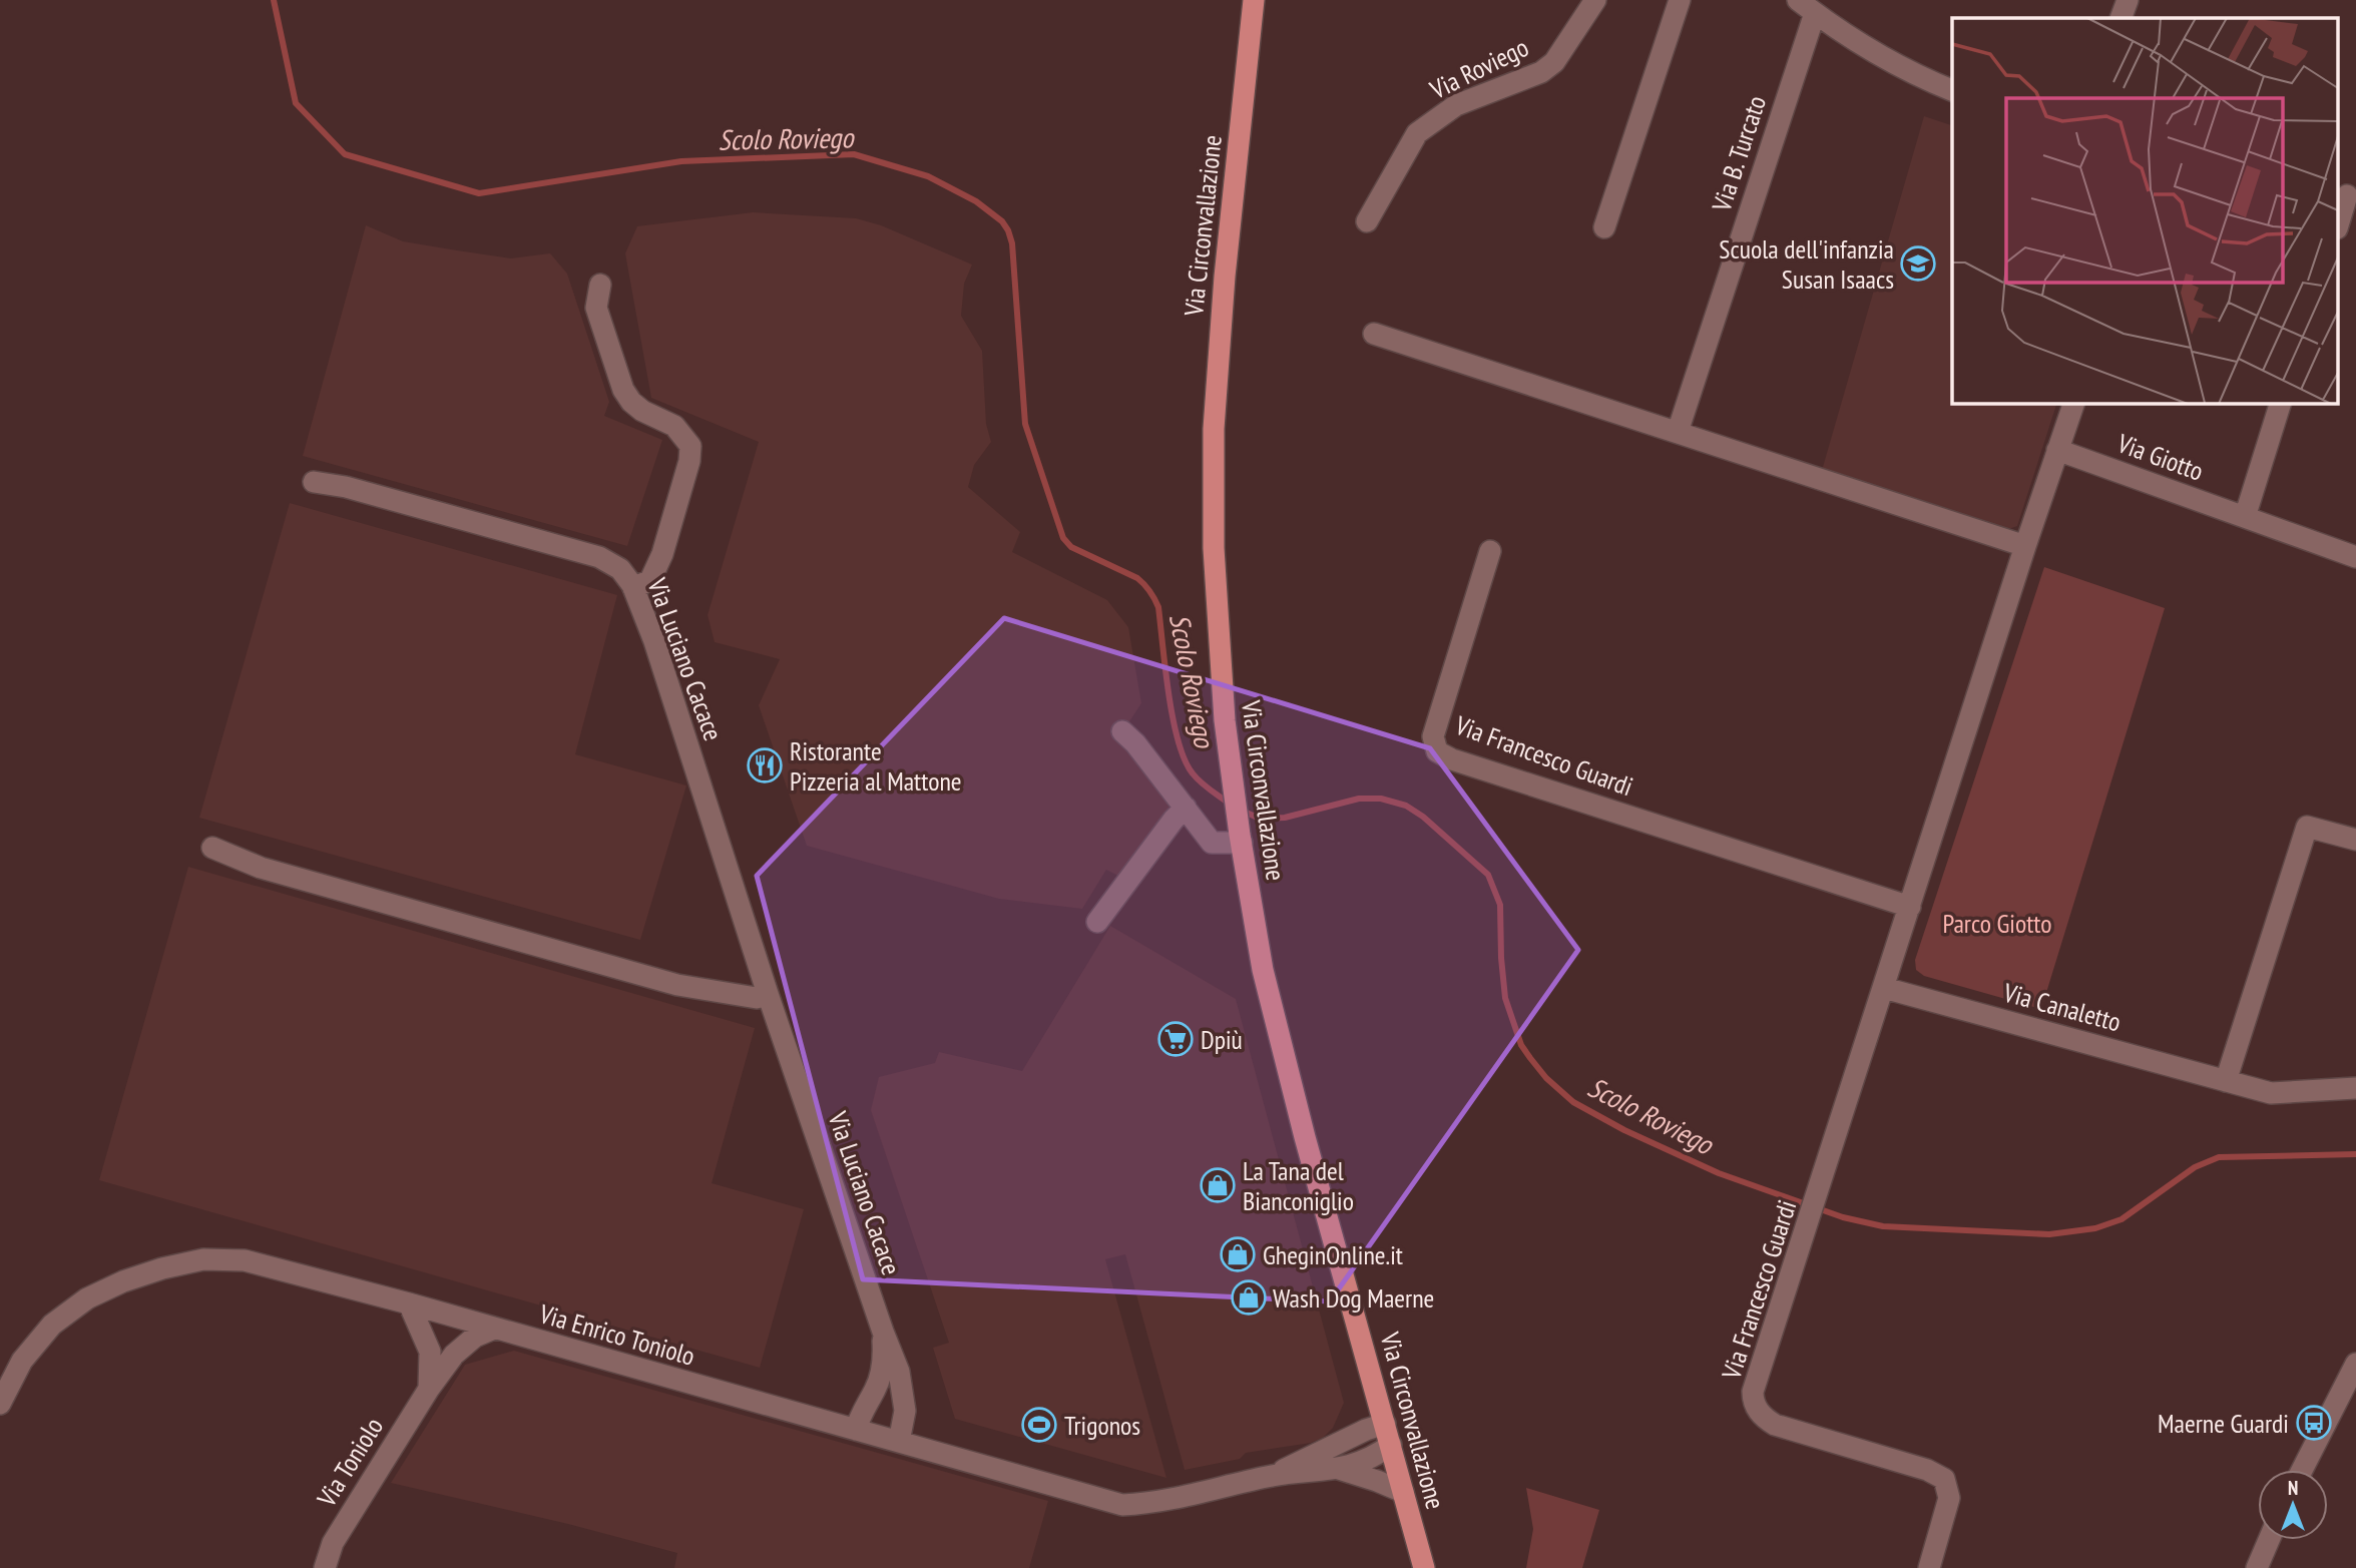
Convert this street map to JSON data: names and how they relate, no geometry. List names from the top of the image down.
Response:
{
  "streets": {
    "main road": ["Via Circonvallazione"],
    "street": [
      "Via Roviego",
      "Via B. Turcato",
      "Via Giotto",
      "Via Luciano Cacace",
      "Via Francesco Guardi",
      "Via Canaletto",
      "Via Enrico Toniolo",
      "Via Toniolo"
    ]
  },
  "crossings": [
    ["Via Circonvallazione", "Via Enrico Toniolo"],
    ["Via Giotto", "Via Francesco Guardi"],
    ["Via Luciano Cacace", "Via Enrico Toniolo"],
    ["Via Francesco Guardi", "Via Canaletto"],
    ["Via Enrico Toniolo", "Via Toniolo"]
  ],
  "water": ["Scolo Roviego"],
  "parks": ["Parco Giotto"],
  "places": {
    "school or university": ["Scuola dell'infanzia Susan Isaacs"],
    "restaurant": ["Ristorante Pizzeria al Mattone"],
    "supermarket": ["Dpiù"],
    "shop": ["La Tana del Bianconiglio", "GheginOnline.it", "Wash Dog Maerne"],
    "bus stop": ["Maerne Guardi"],
    "sports": ["Trigonos"]
  },
  "north": "top"
}
